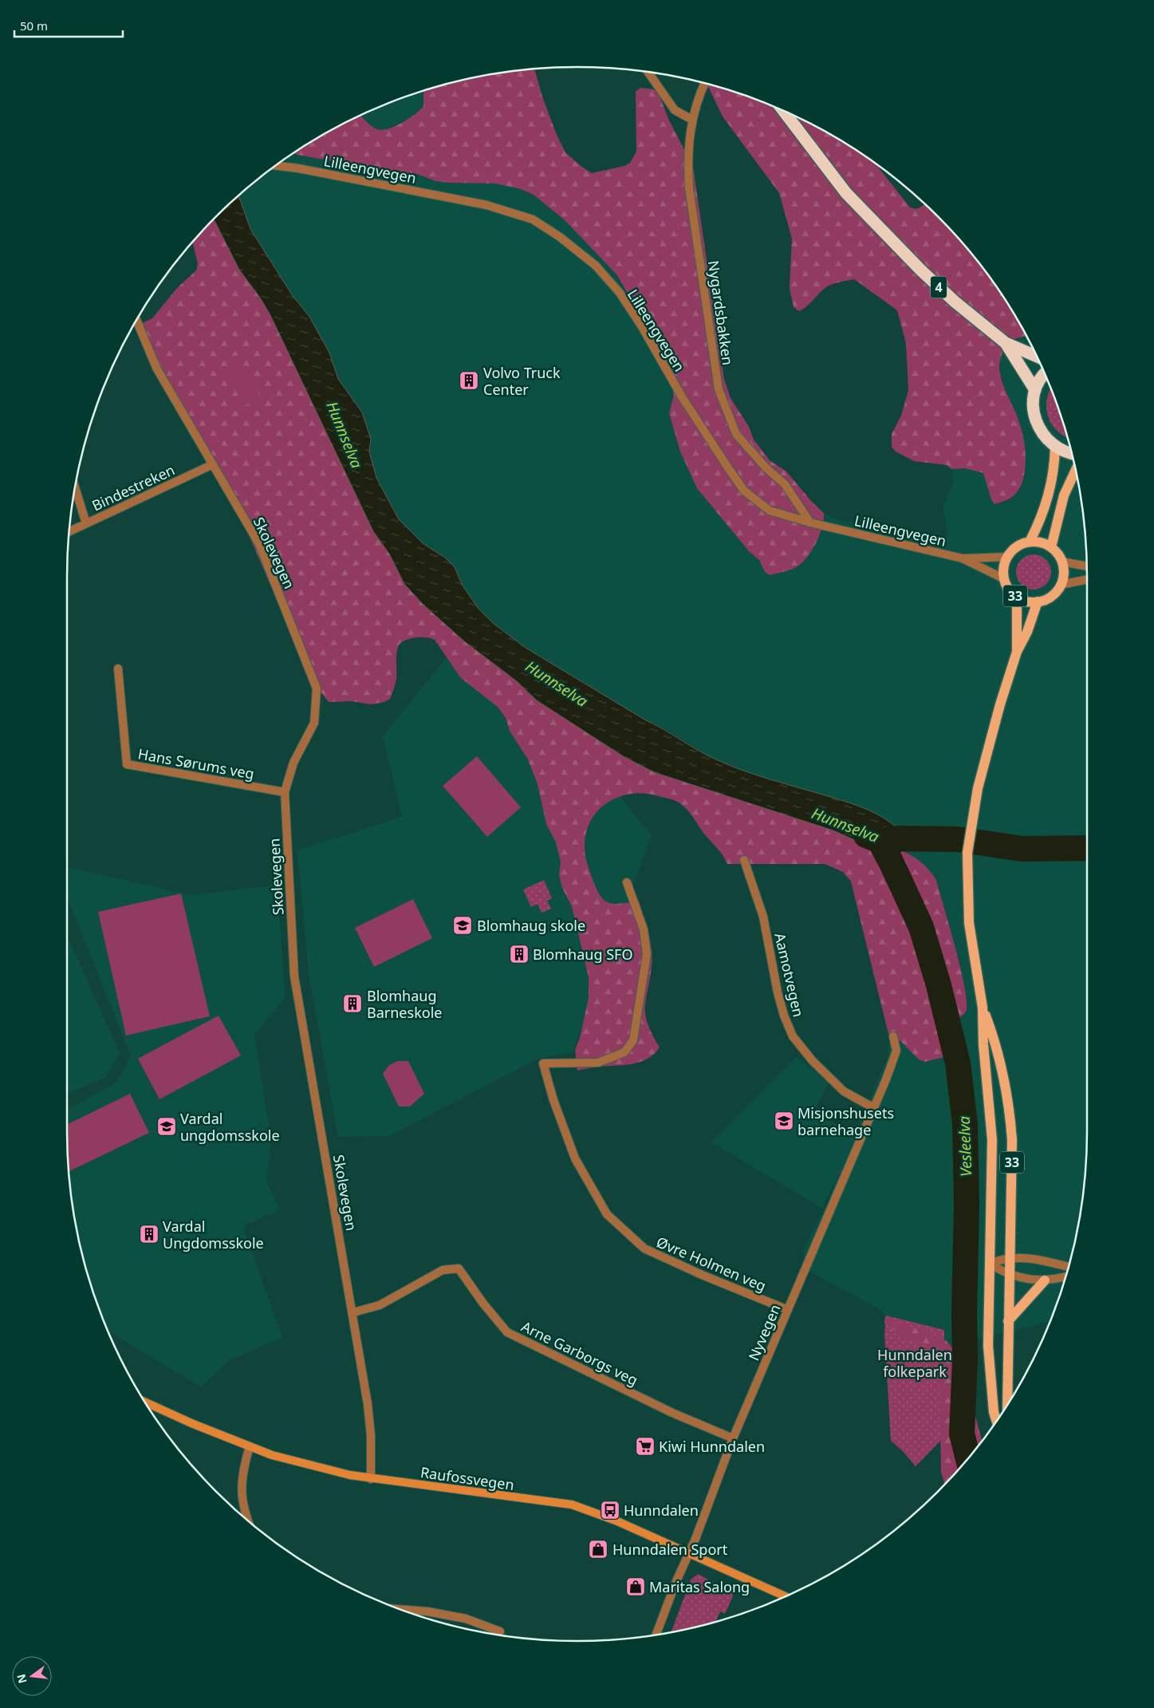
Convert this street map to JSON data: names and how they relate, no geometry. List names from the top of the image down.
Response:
{
  "streets": {
    "highway": ["4"],
    "main road": ["33", "Raufossvegen"],
    "street": [
      "Lilleengvegen",
      "Nygardsbakken",
      "Bindestreken",
      "Skolevegen",
      "Hans Sørums veg",
      "Aamotvegen",
      "Øvre Holmen veg",
      "Nyvegen",
      "Arne Garborgs veg"
    ]
  },
  "crossings": [
    ["Lilleengvegen", "Nygardsbakken"],
    ["Lilleengvegen", "33"],
    ["Bindestreken", "Skolevegen"],
    ["Skolevegen", "Hans Sørums veg"],
    ["Skolevegen", "Arne Garborgs veg"],
    ["Skolevegen", "Raufossvegen"],
    ["Aamotvegen", "Nyvegen"],
    ["Øvre Holmen veg", "Nyvegen"],
    ["Nyvegen", "Arne Garborgs veg"],
    ["Nyvegen", "Raufossvegen"]
  ],
  "water": ["Hunnselva", "Vesleelva"],
  "parks": ["Hunndalen folkepark"],
  "places": {
    "building": [
      "Volvo Truck Center",
      "Blomhaug SFO",
      "Blomhaug Barneskole",
      "Vardal Ungdomsskole"
    ],
    "school or university": ["Blomhaug skole", "Misjonshusets barnehage", "Vardal ungdomsskole"],
    "supermarket": ["Kiwi Hunndalen"],
    "bus stop": ["Hunndalen"],
    "shop": ["Hunndalen Sport", "Maritas Salong"]
  },
  "scale_bar": "50 m",
  "north": "left"
}
